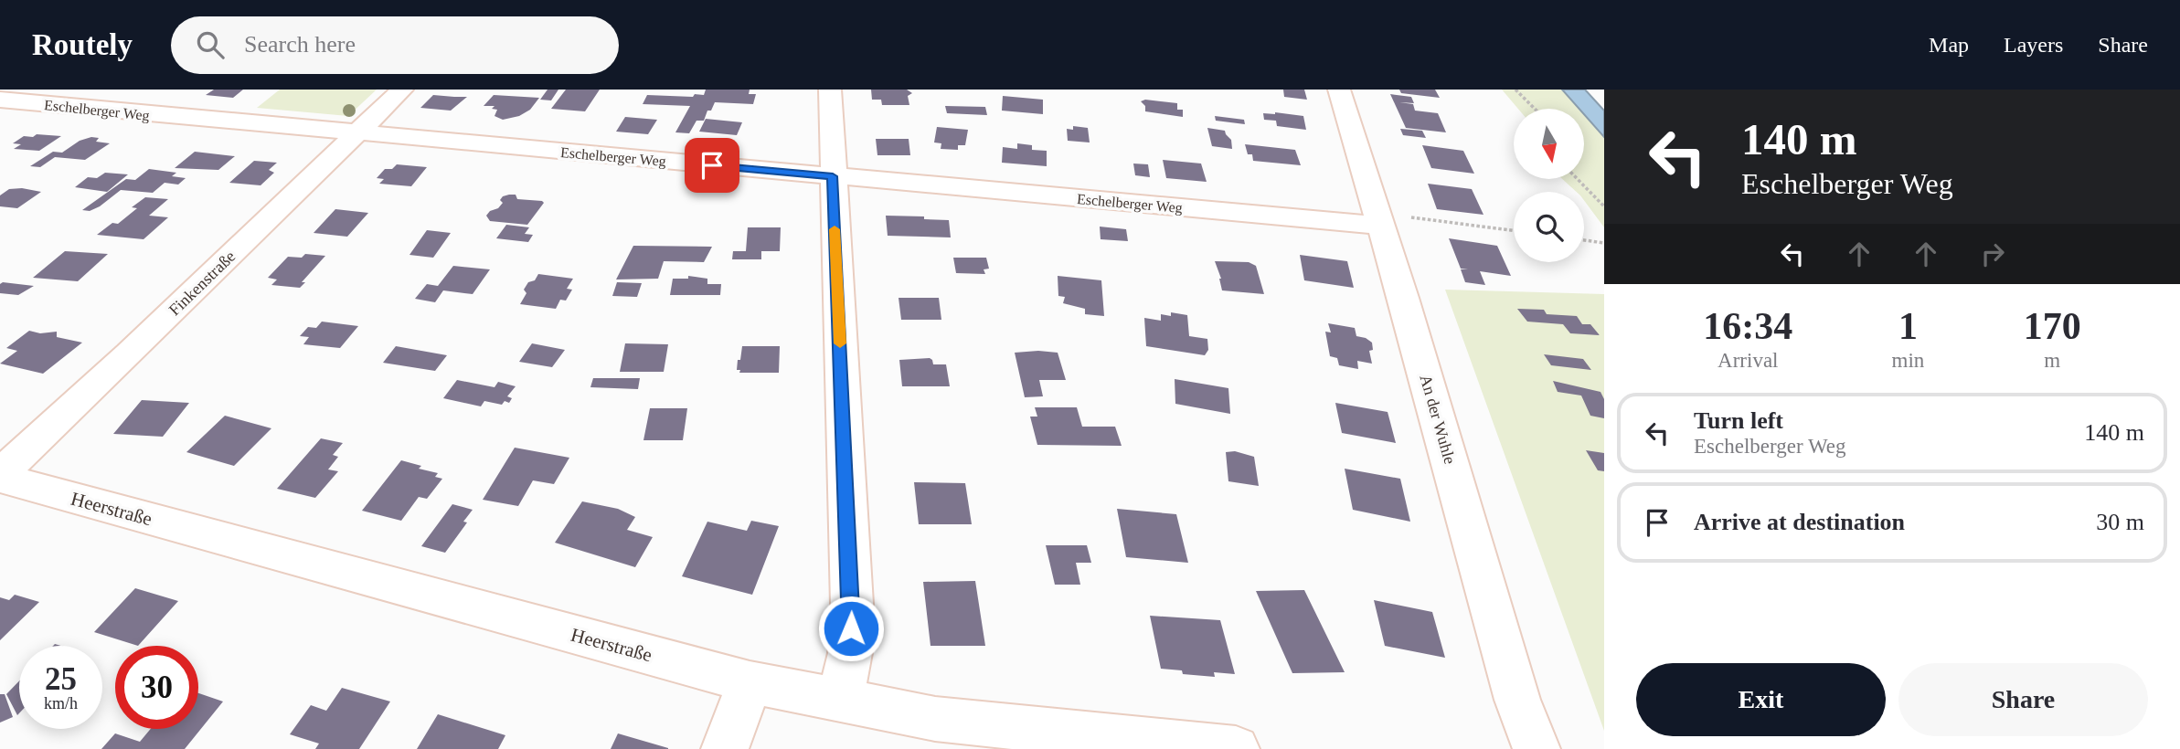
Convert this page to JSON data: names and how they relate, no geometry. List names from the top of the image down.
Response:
{
  "streets": {
    "street": [
      "Eschelberger Weg",
      "Finkenstraße",
      "An der Wuhle",
      "Heerstraße"
    ]
  },
  "crossings": [
    ["Eschelberger Weg", "Finkenstraße"],
    ["Eschelberger Weg", "An der Wuhle"],
    ["Finkenstraße", "Heerstraße"]
  ],
  "north": "bottom",
  "page": {
    "header": "Routely",
    "search": "Search here",
    "nav": ["Map", "Layers", "Share"],
    "turn": ["140 m", "Eschelberger Weg"],
    "eta": [
      "16:34",
      "Arrival",
      "1",
      "min",
      "170",
      "m"
    ],
    "list": [
      {
        "name": "Turn left",
        "note": "Eschelberger Weg",
        "value": "140 m"
      },
      {
        "name": "Arrive at destination",
        "value": "30 m"
      }
    ],
    "speed": "25 km/h",
    "limit": "30",
    "buttons": ["Exit", "Share"]
  }
}
